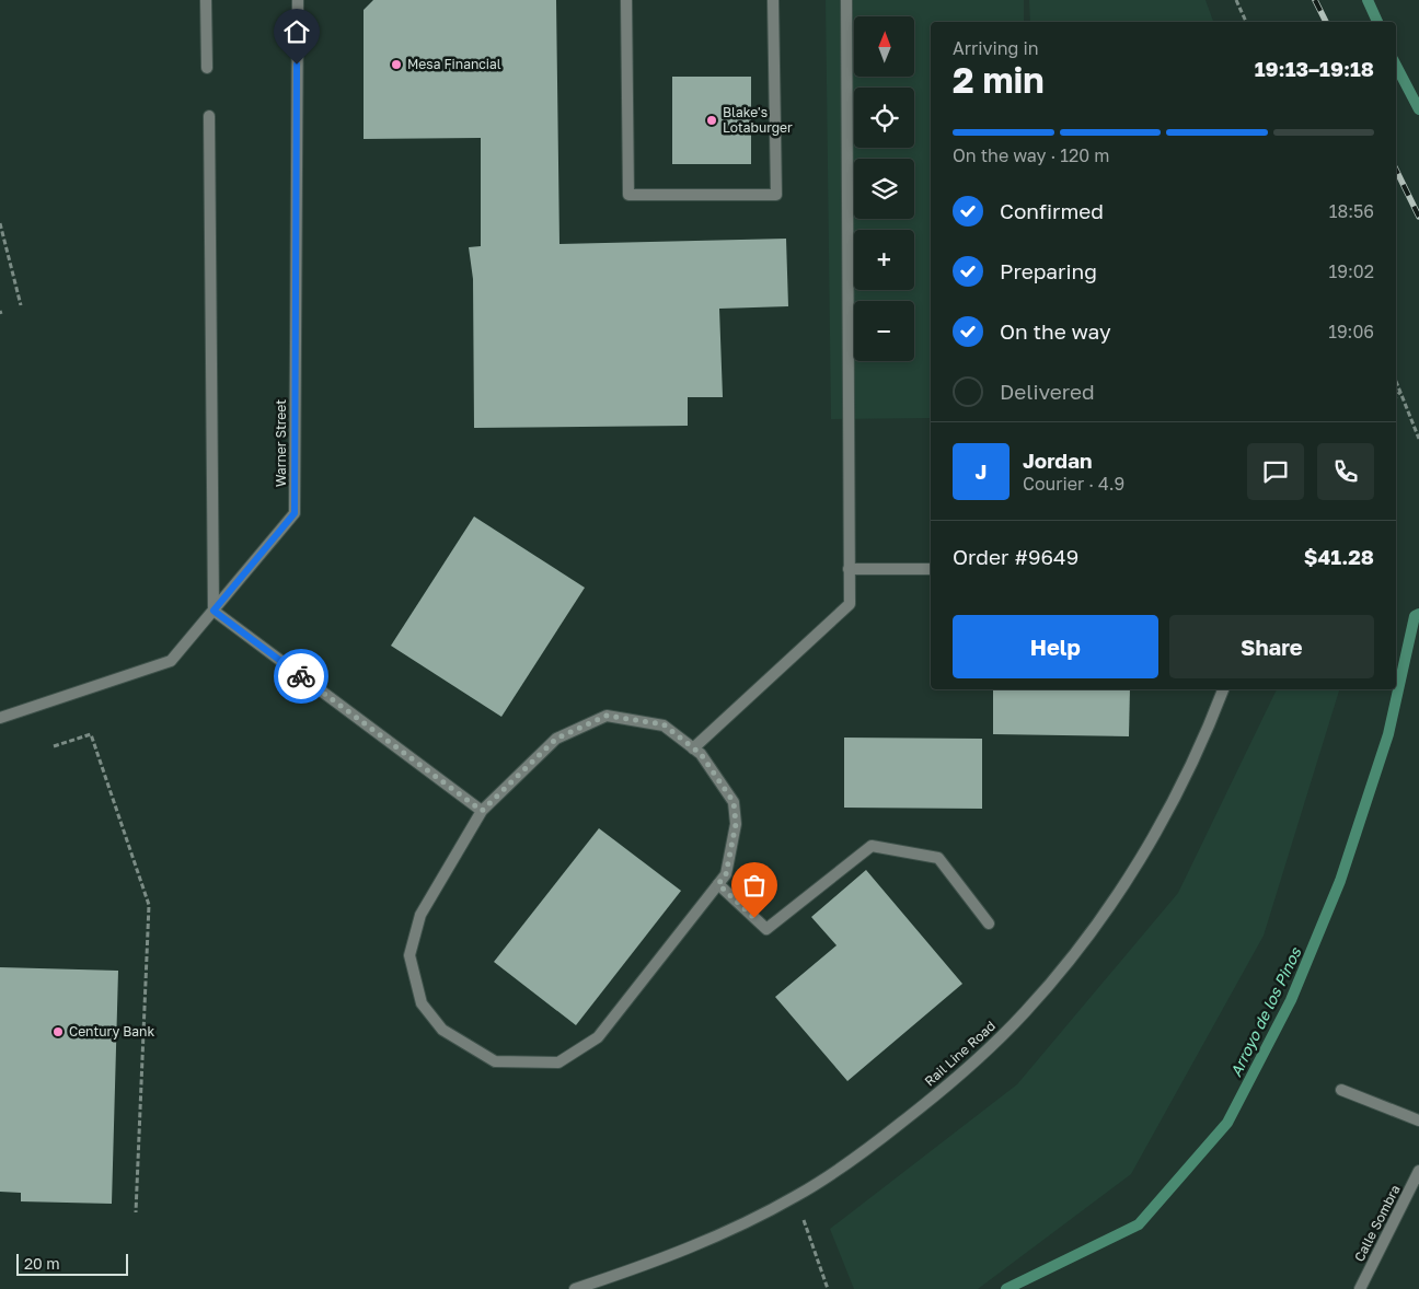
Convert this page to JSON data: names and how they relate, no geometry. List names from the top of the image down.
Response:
{
  "streets": {
    "street": ["Warner Street", "Rail Line Road", "Calle Sombra"]
  },
  "water": ["Arroyo de los Pinos"],
  "places": ["Mesa Financial", "Blake's Lotaburger", "Century Bank"],
  "scale_bar": "20 m",
  "north": "top",
  "page": {
    "map_buttons": ["+", "−"],
    "heading": ["2 min", "Arriving in", "19:13–19:18"],
    "panel": [
      "Jordan",
      "Courier · 4.9",
      "Order #9649",
      "$41.28"
    ],
    "bar": "On the way · 120 m",
    "list": [
      ["Confirmed", "18:56"],
      ["Preparing", "19:02"],
      ["On the way", "19:06"],
      "Delivered"
    ],
    "round": "J",
    "buttons": ["Help", "Share"],
    "scale": "20 m"
  }
}
